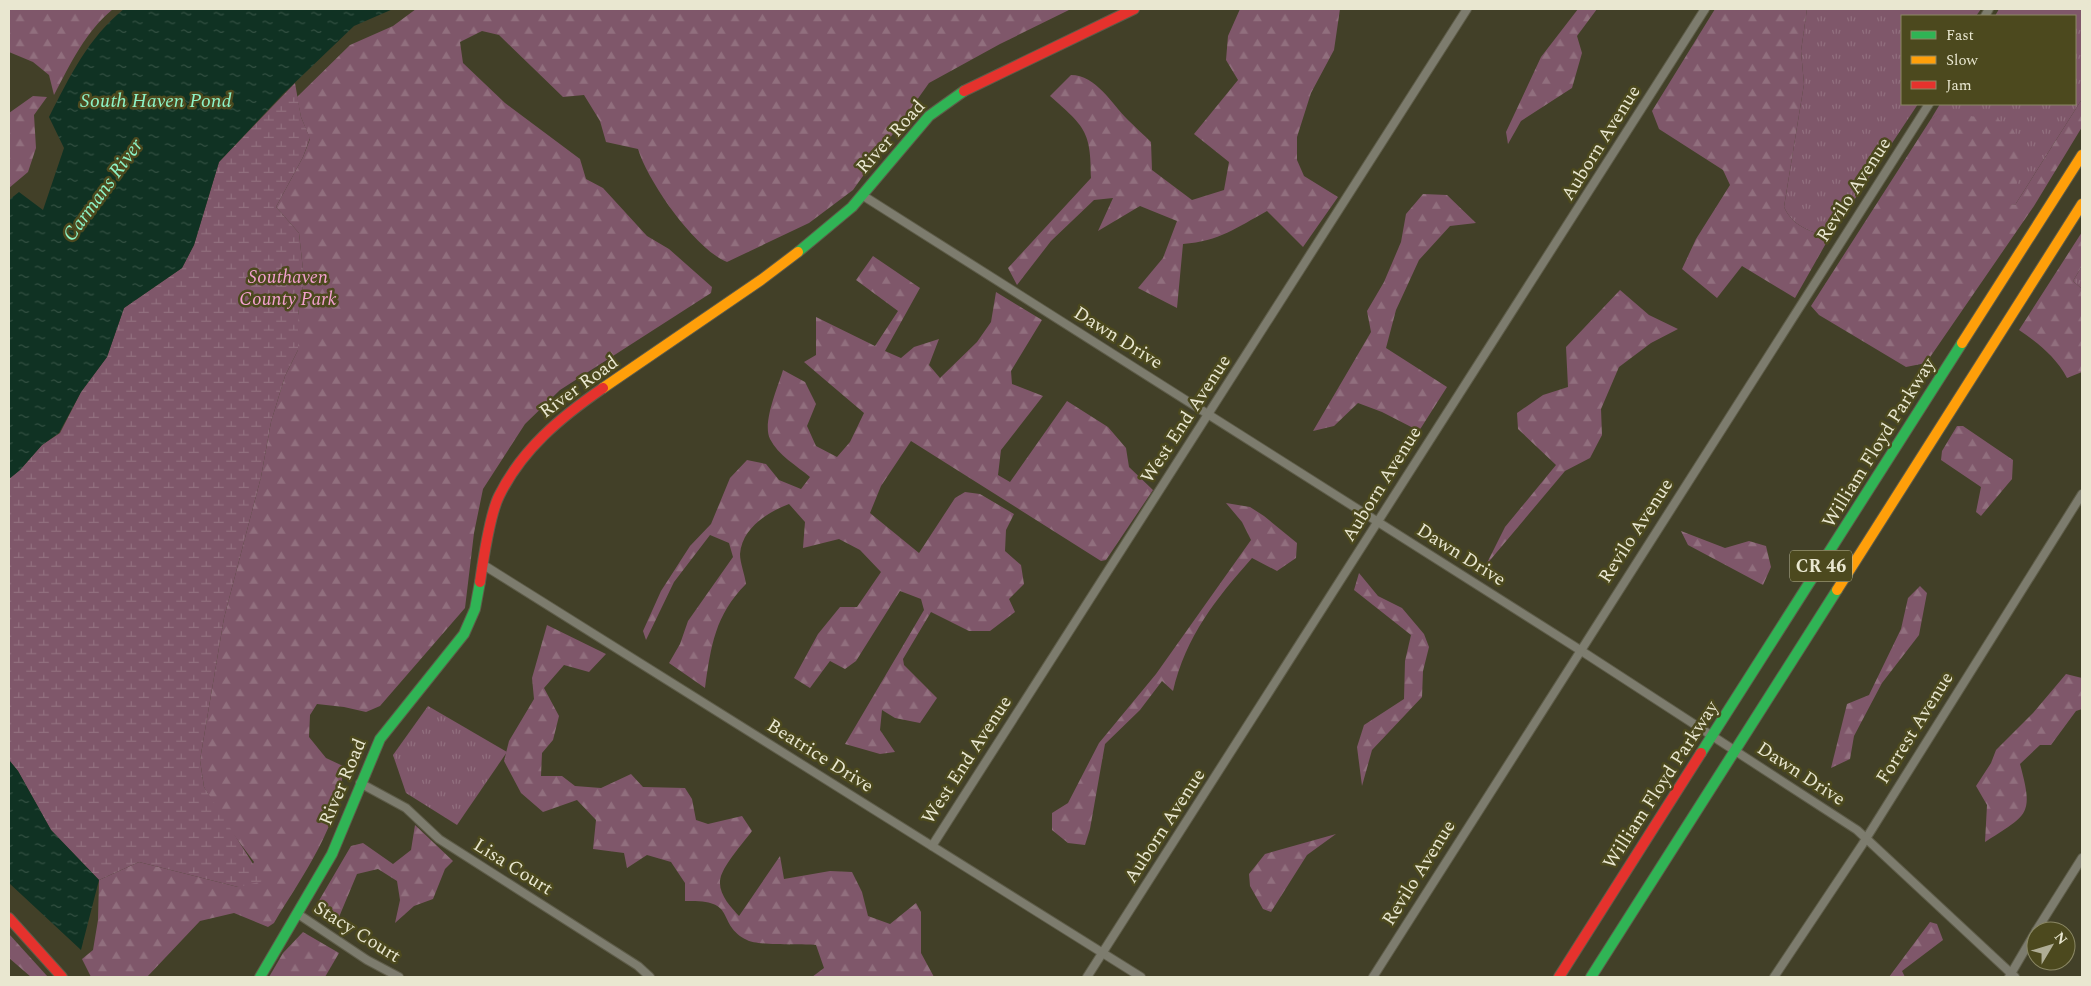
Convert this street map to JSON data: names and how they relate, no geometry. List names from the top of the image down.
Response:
{
  "streets": {
    "main road": ["River Road", "William Floyd Parkway", "CR 46"],
    "street": [
      "Auborn Avenue",
      "Revilo Avenue",
      "Dawn Drive",
      "West End Avenue",
      "Forrest Avenue",
      "Beatrice Drive",
      "Lisa Court",
      "Stacy Court"
    ]
  },
  "crossings": [
    ["River Road", "Dawn Drive"],
    ["River Road", "Beatrice Drive"],
    ["River Road", "Lisa Court"],
    ["River Road", "Stacy Court"],
    ["Auborn Avenue", "Dawn Drive"],
    ["Auborn Avenue", "Beatrice Drive"],
    ["Revilo Avenue", "Dawn Drive"],
    ["Dawn Drive", "West End Avenue"],
    ["Dawn Drive", "William Floyd Parkway"],
    ["Dawn Drive", "CR 46"],
    ["Dawn Drive", "Forrest Avenue"],
    ["West End Avenue", "Beatrice Drive"]
  ],
  "water": ["South Haven Pond", "Carmans River"],
  "parks": ["Southaven County Park"],
  "legend": ["Fast", "Slow", "Jam"],
  "north": "top right"
}
